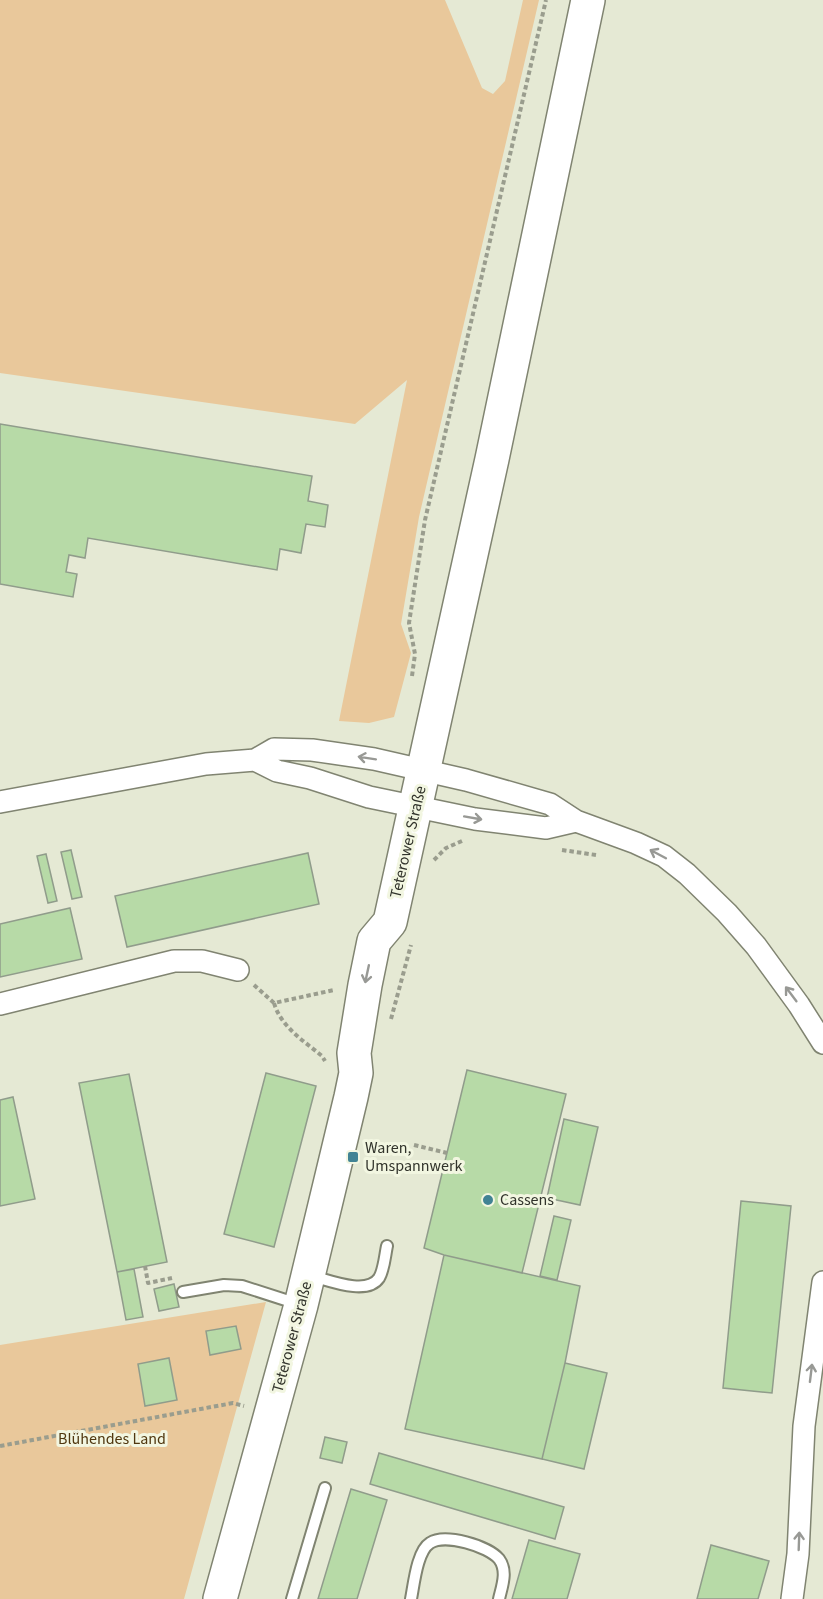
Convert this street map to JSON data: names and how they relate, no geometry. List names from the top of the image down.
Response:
{
  "streets": {
    "main road": ["Teterower Straße"]
  },
  "parks": ["Blühendes Land"],
  "places": {
    "transit": ["Waren, Umspannwerk"],
    "other": ["Cassens"]
  }
}
